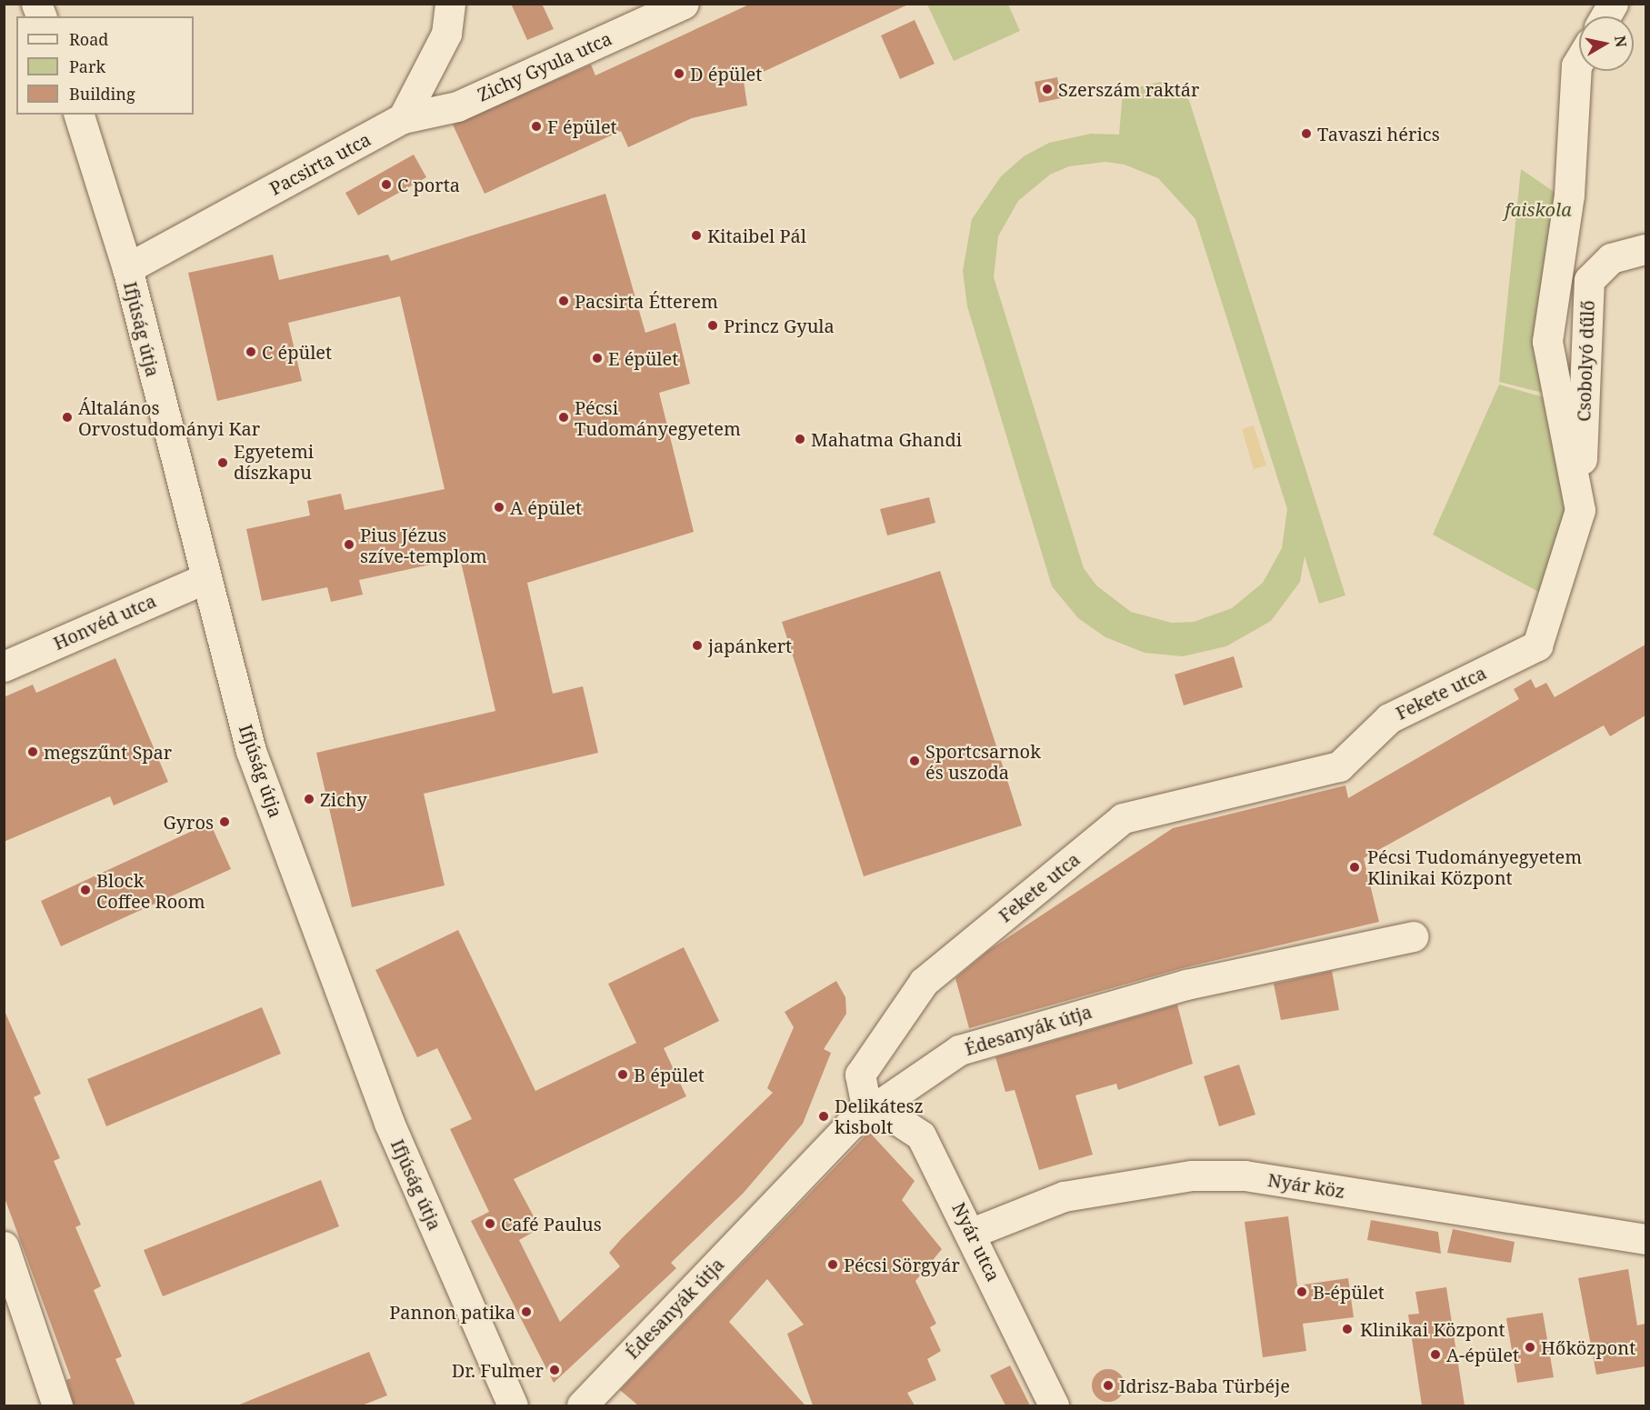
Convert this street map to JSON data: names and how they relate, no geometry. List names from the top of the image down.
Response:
{
  "streets": {
    "street": [
      "Zichy Gyula utca",
      "Pacsirta utca",
      "Ifjúság útja",
      "Csobolyó dűlő",
      "Honvéd utca",
      "Fekete utca",
      "Édesanyák útja",
      "Nyár köz",
      "Nyár utca"
    ]
  },
  "crossings": [
    ["Zichy Gyula utca", "Pacsirta utca"],
    ["Pacsirta utca", "Ifjúság útja"],
    ["Ifjúság útja", "Honvéd utca"],
    ["Csobolyó dűlő", "Fekete utca"],
    ["Fekete utca", "Édesanyák útja"],
    ["Fekete utca", "Nyár utca"],
    ["Édesanyák útja", "Nyár utca"],
    ["Nyár köz", "Nyár utca"]
  ],
  "parks": ["faiskola"],
  "places": [
    "D épület",
    "Szerszám raktár",
    "F épület",
    "Tavaszi hérics",
    "C porta",
    "Kitaibel Pál",
    "Pacsirta Étterem",
    "Princz Gyula",
    "C épület",
    "E épület",
    "Általános Orvostudományi Kar",
    "Pécsi Tudományegyetem",
    "Mahatma Ghandi",
    "Egyetemi díszkapu",
    "A épület",
    "Pius Jézus szíve-templom",
    "japánkert",
    "megszűnt Spar",
    "Sportcsarnok és uszoda",
    "Zichy",
    "Gyros",
    "Pécsi Tudományegyetem Klinikai Központ",
    "Block Coffee Room",
    "B épület",
    "Delikátesz kisbolt",
    "Café Paulus",
    "Pécsi Sörgyár",
    "B-épület",
    "Pannon patika",
    "Klinikai Központ",
    "Hőközpont",
    "A-épület",
    "Dr. Fulmer",
    "Idrisz-Baba Türbéje"
  ],
  "legend": ["Road", "Park", "Building"],
  "north": "right"
}
